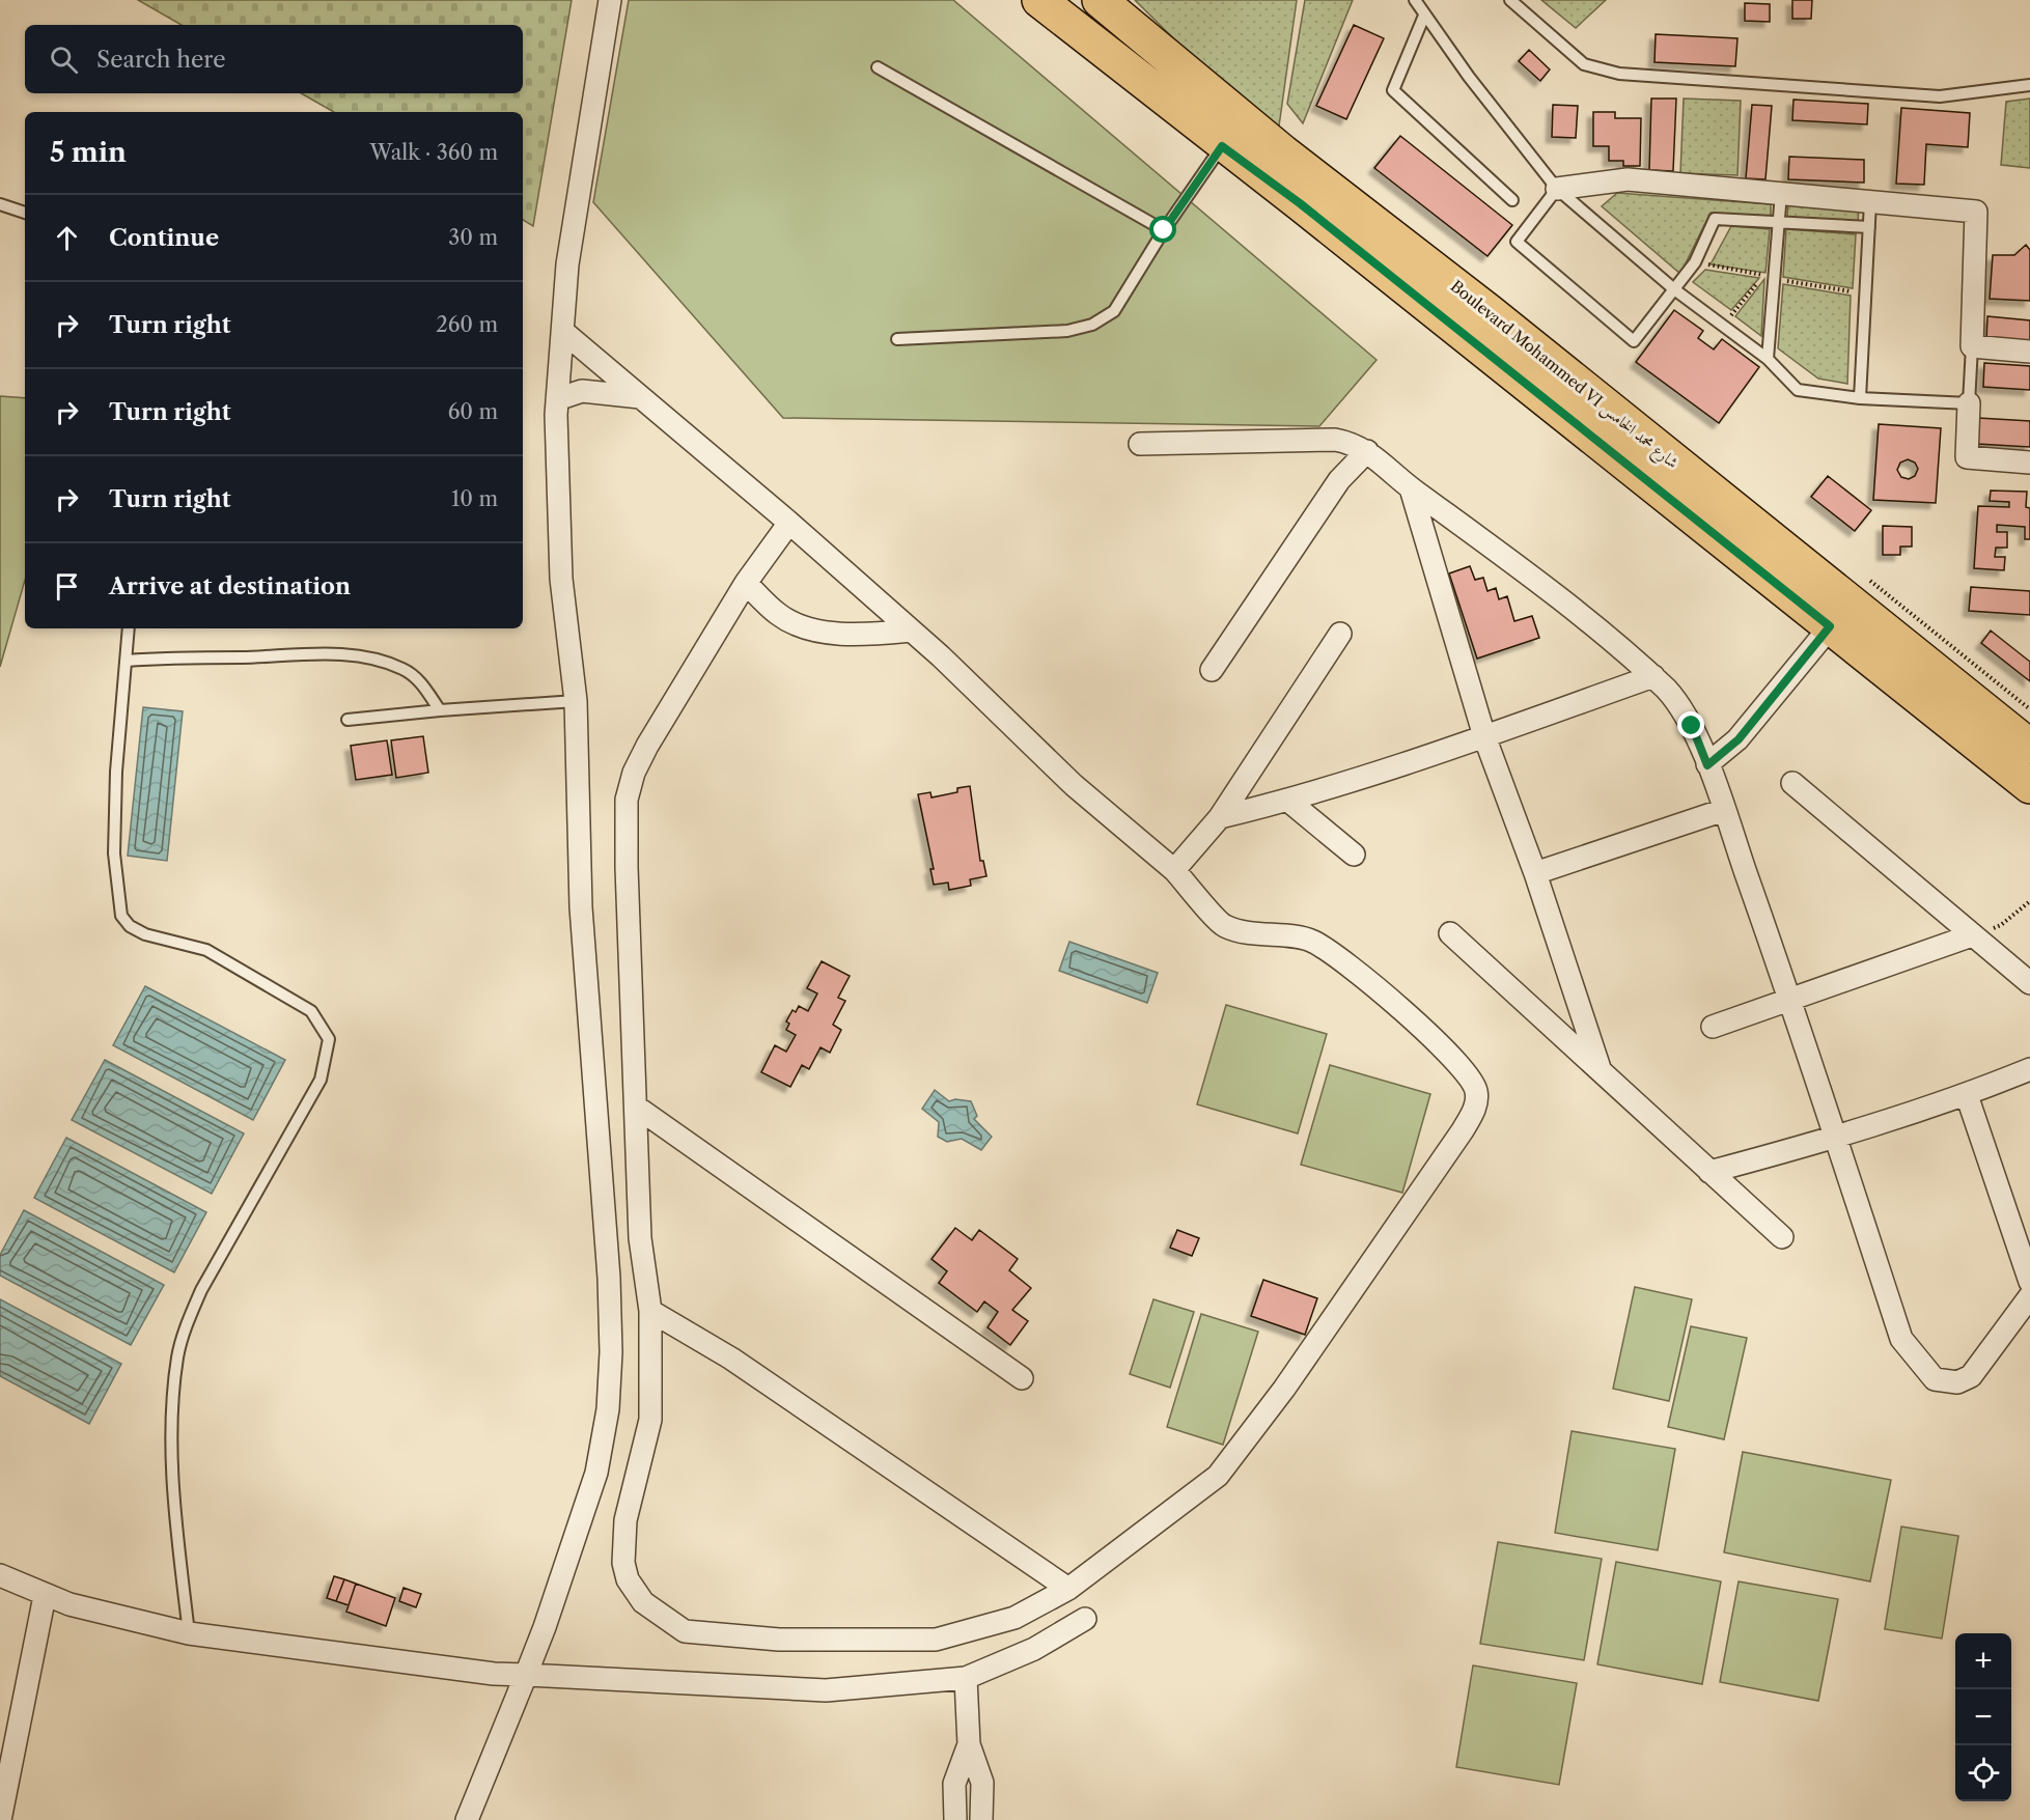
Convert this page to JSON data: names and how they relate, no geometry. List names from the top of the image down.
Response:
{
  "streets": {
    "main road": ["Boulevard Mohammed VI شارع محمد الخامس"]
  },
  "page": {
    "search": "Search here",
    "heading": ["5 min", "Walk · 360 m"],
    "list": [
      ["Continue", "30 m"],
      ["Turn right", "260 m"],
      ["Turn right", "60 m"],
      ["Turn right", "10 m"],
      "Arrive at destination"
    ],
    "map_buttons": ["+", "−"]
  }
}
